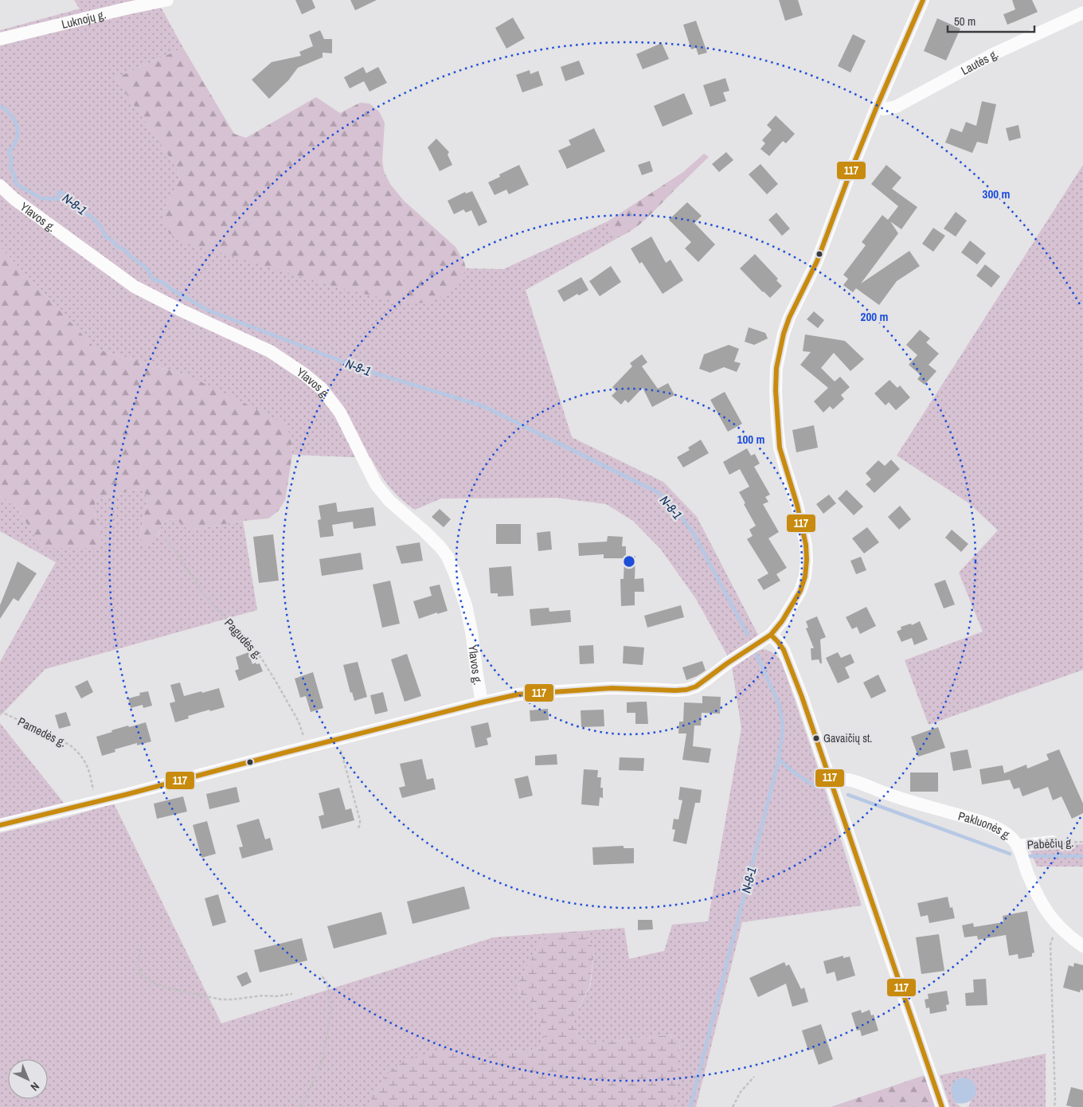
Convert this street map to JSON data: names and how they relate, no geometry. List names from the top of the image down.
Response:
{
  "streets": {
    "street": [
      "Luknojų g.",
      "Lautės g.",
      "Ylavos g.",
      "Pakluonės g.",
      "Pabėčių g."
    ],
    "path": ["Pagudės g.", "Pamedės g."]
  },
  "crossings": [
    ["Pakluonės g.", "Pabėčių g."]
  ],
  "water": ["N-8-1"],
  "places": ["Gavaičių st."],
  "lines": ["transit line 117"],
  "scale_bar": "50 m",
  "north": "bottom right",
  "rings": ["300 m", "200 m", "100 m"]
}
